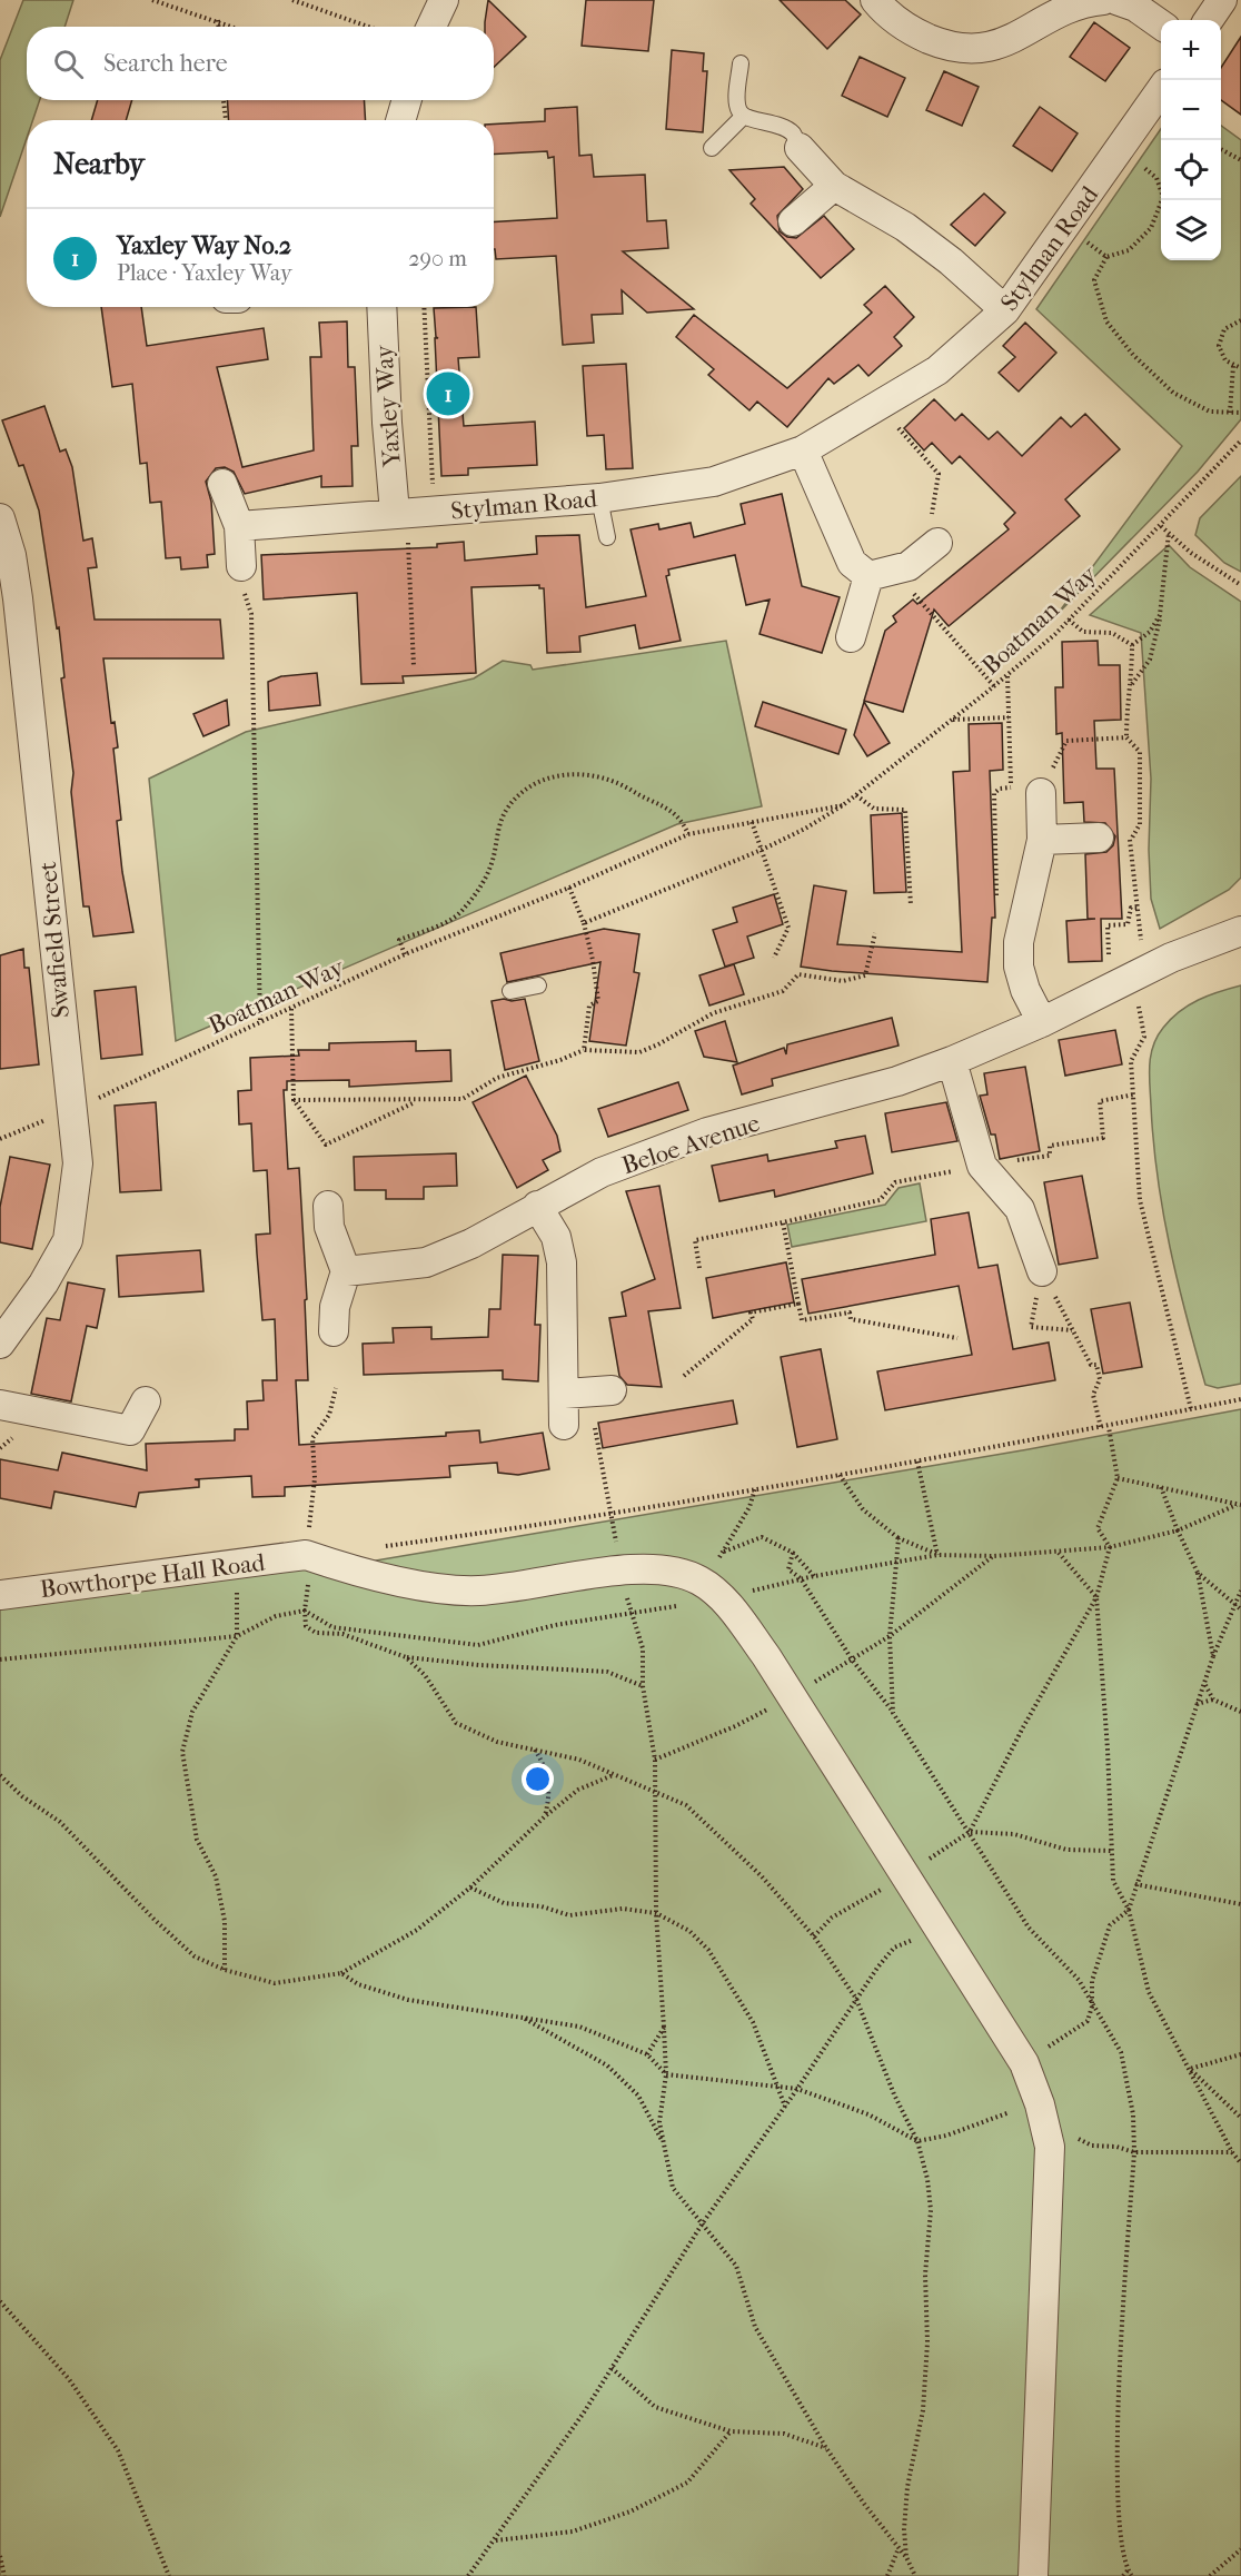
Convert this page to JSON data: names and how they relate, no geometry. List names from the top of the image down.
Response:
{
  "streets": {
    "street": [
      "Stylman Road",
      "Yaxley Way",
      "Swafield Street",
      "Beloe Avenue",
      "Bowthorpe Hall Road"
    ],
    "path": ["Boatman Way"]
  },
  "crossings": [
    ["Stylman Road", "Yaxley Way"],
    ["Boatman Way", "Swafield Street"]
  ],
  "page": {
    "map_buttons": ["+", "−"],
    "search": "Search here",
    "heading": "Nearby",
    "list": [
      {
        "mark": "1",
        "name": "Yaxley Way No.2",
        "note": "Place · Yaxley Way",
        "value": "290 m"
      }
    ],
    "pins": "1"
  }
}
